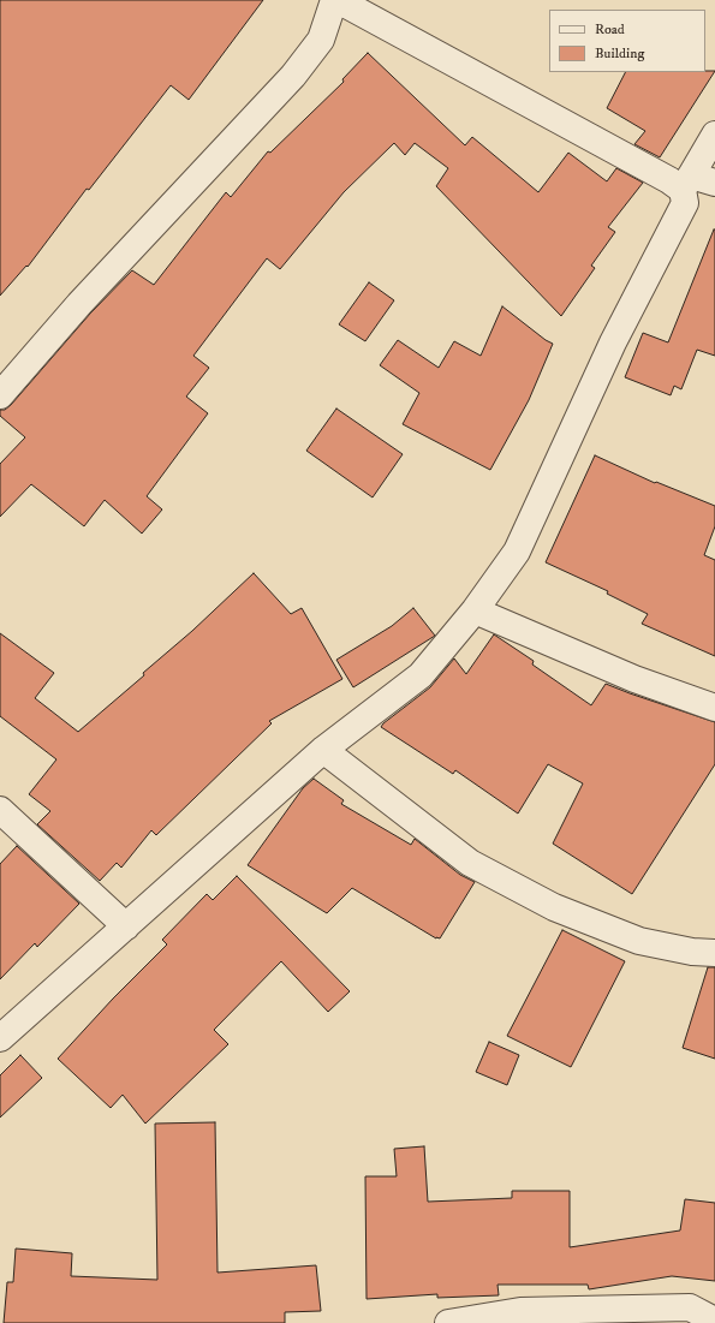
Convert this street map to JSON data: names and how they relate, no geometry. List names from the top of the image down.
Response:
{
  "legend": ["Road", "Building"]
}
